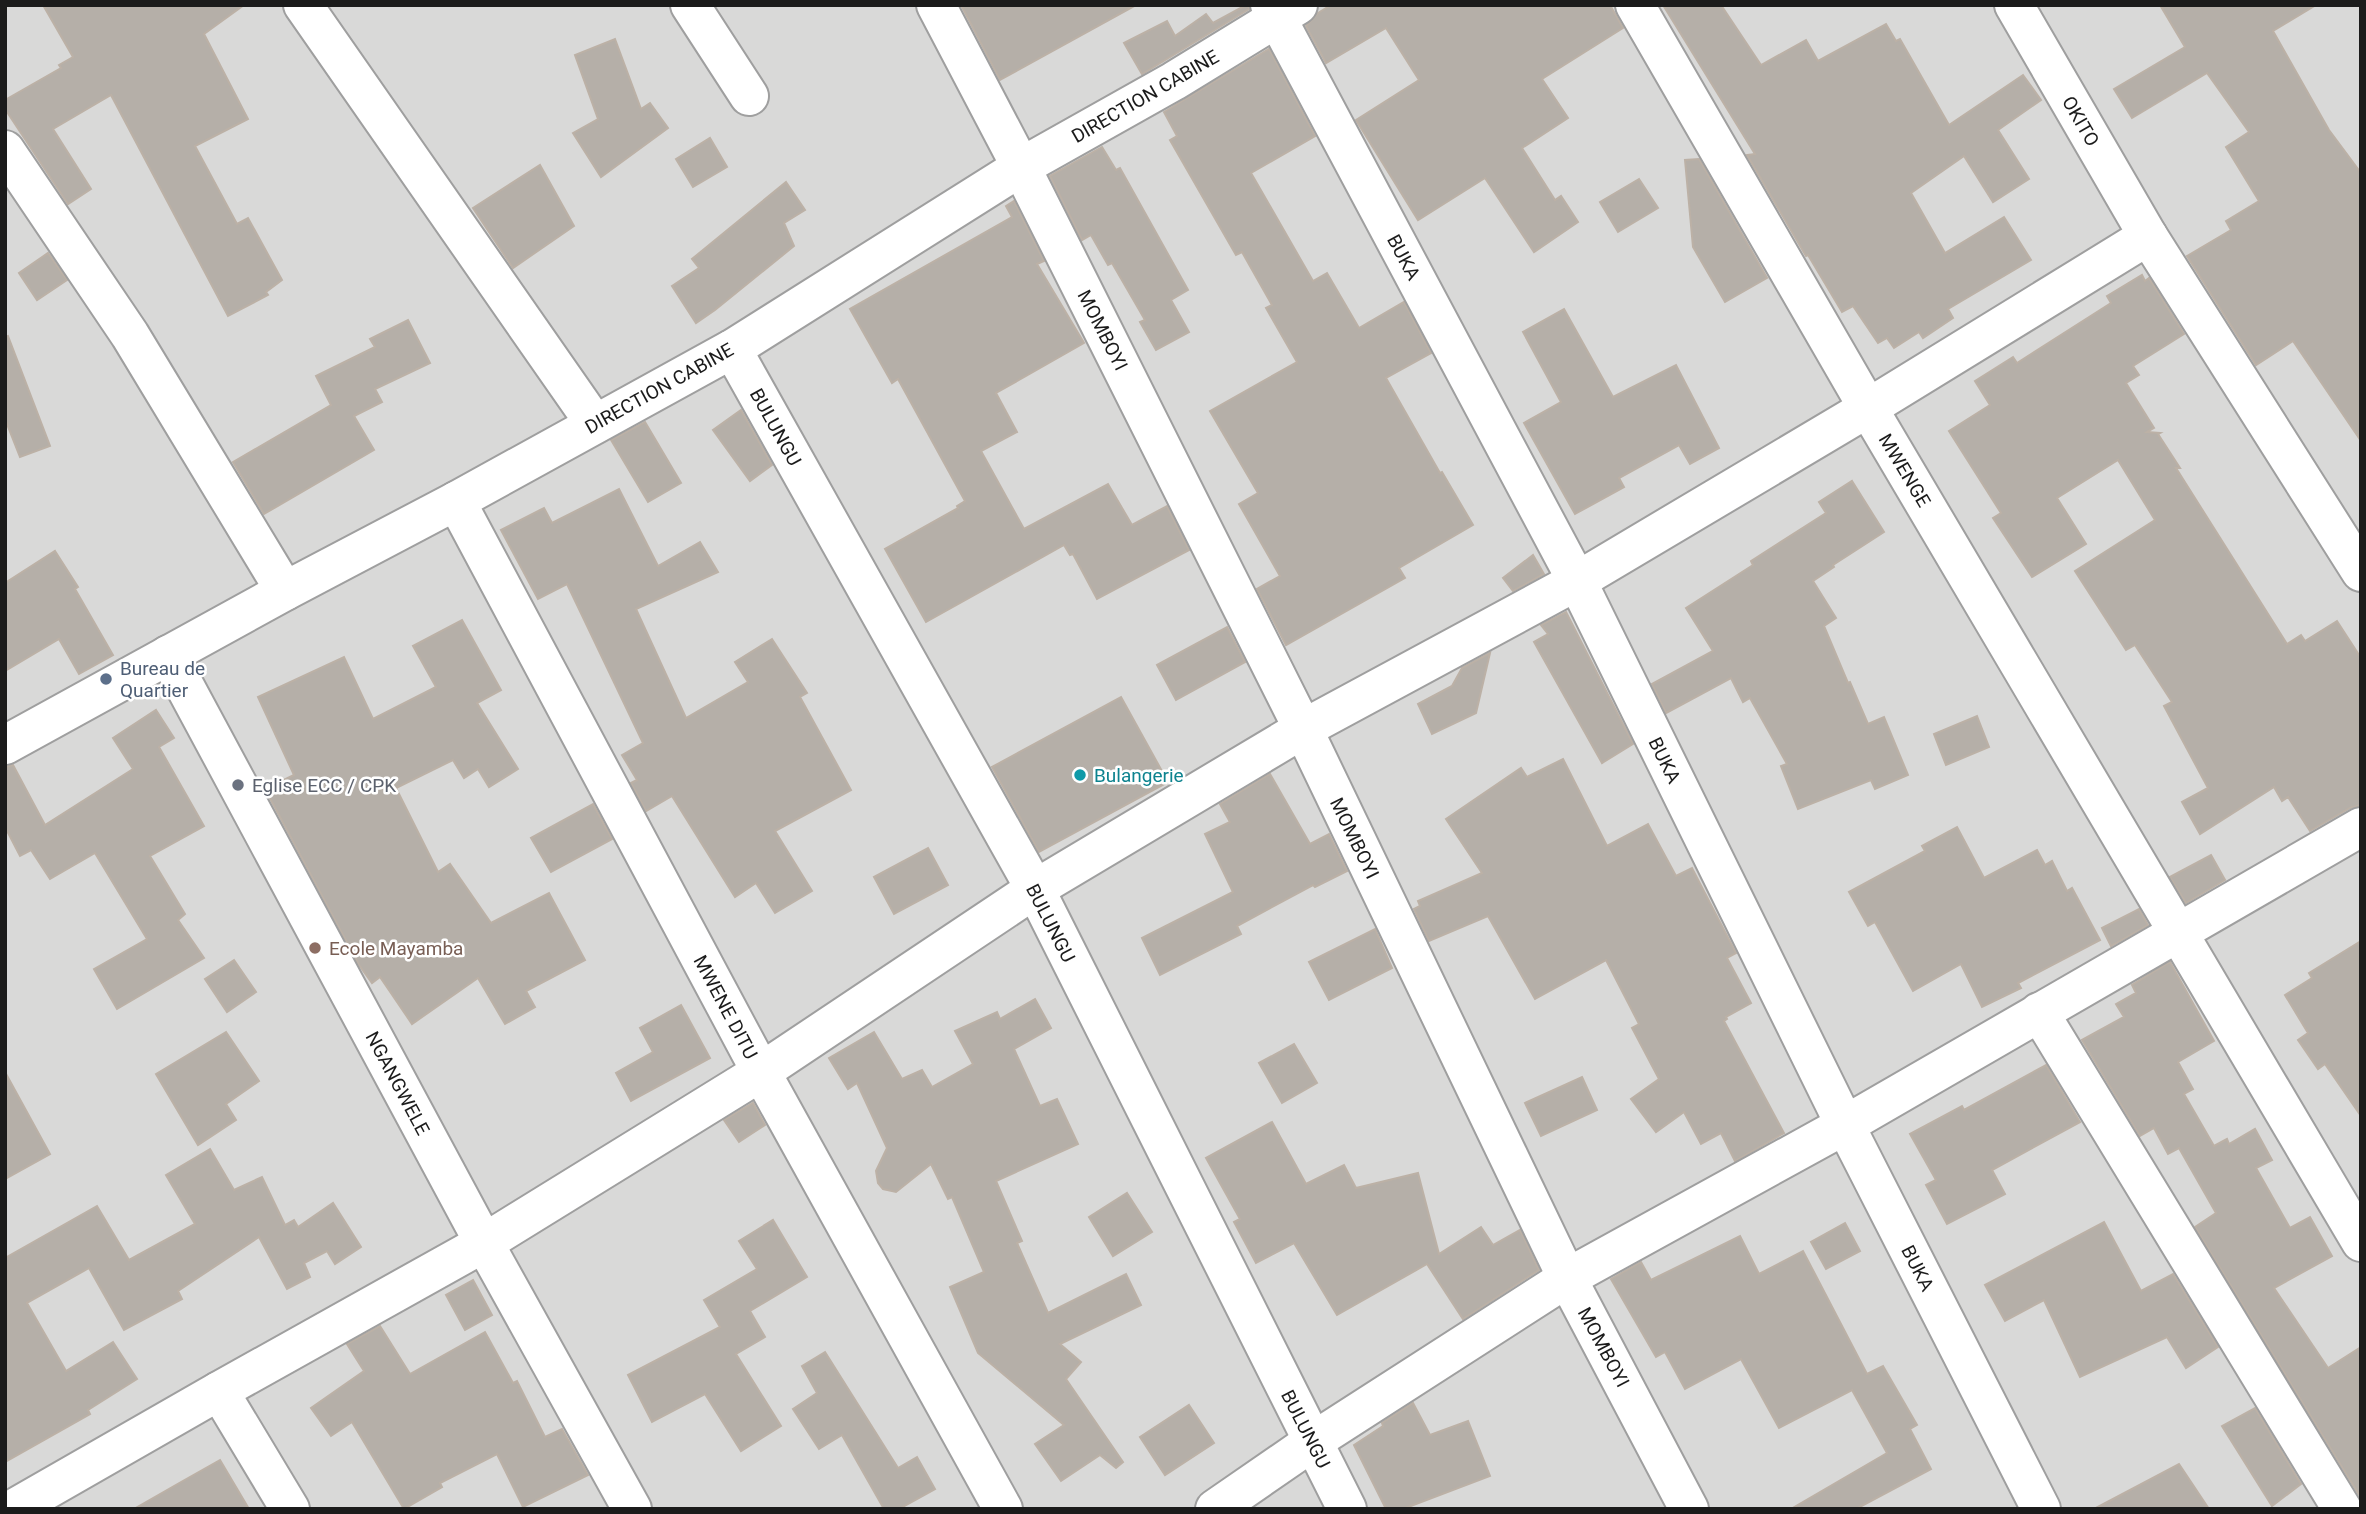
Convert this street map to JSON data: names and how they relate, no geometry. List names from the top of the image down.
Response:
{
  "streets": {
    "street": [
      "DIRECTION CABINE",
      "OKITO",
      "BUKA",
      "MOMBOYI",
      "BULUNGU",
      "MWENGE",
      "MWENE DITU",
      "NGANGWELE"
    ]
  },
  "crossings": [
    ["DIRECTION CABINE", "BUKA"],
    ["DIRECTION CABINE", "MOMBOYI"],
    ["DIRECTION CABINE", "BULUNGU"],
    ["DIRECTION CABINE", "MWENE DITU"],
    ["DIRECTION CABINE", "NGANGWELE"]
  ],
  "places": [
    "Bureau de Quartier",
    "Bulangerie",
    "Eglise ECC / CPK",
    "Ecole Mayamba"
  ]
}
